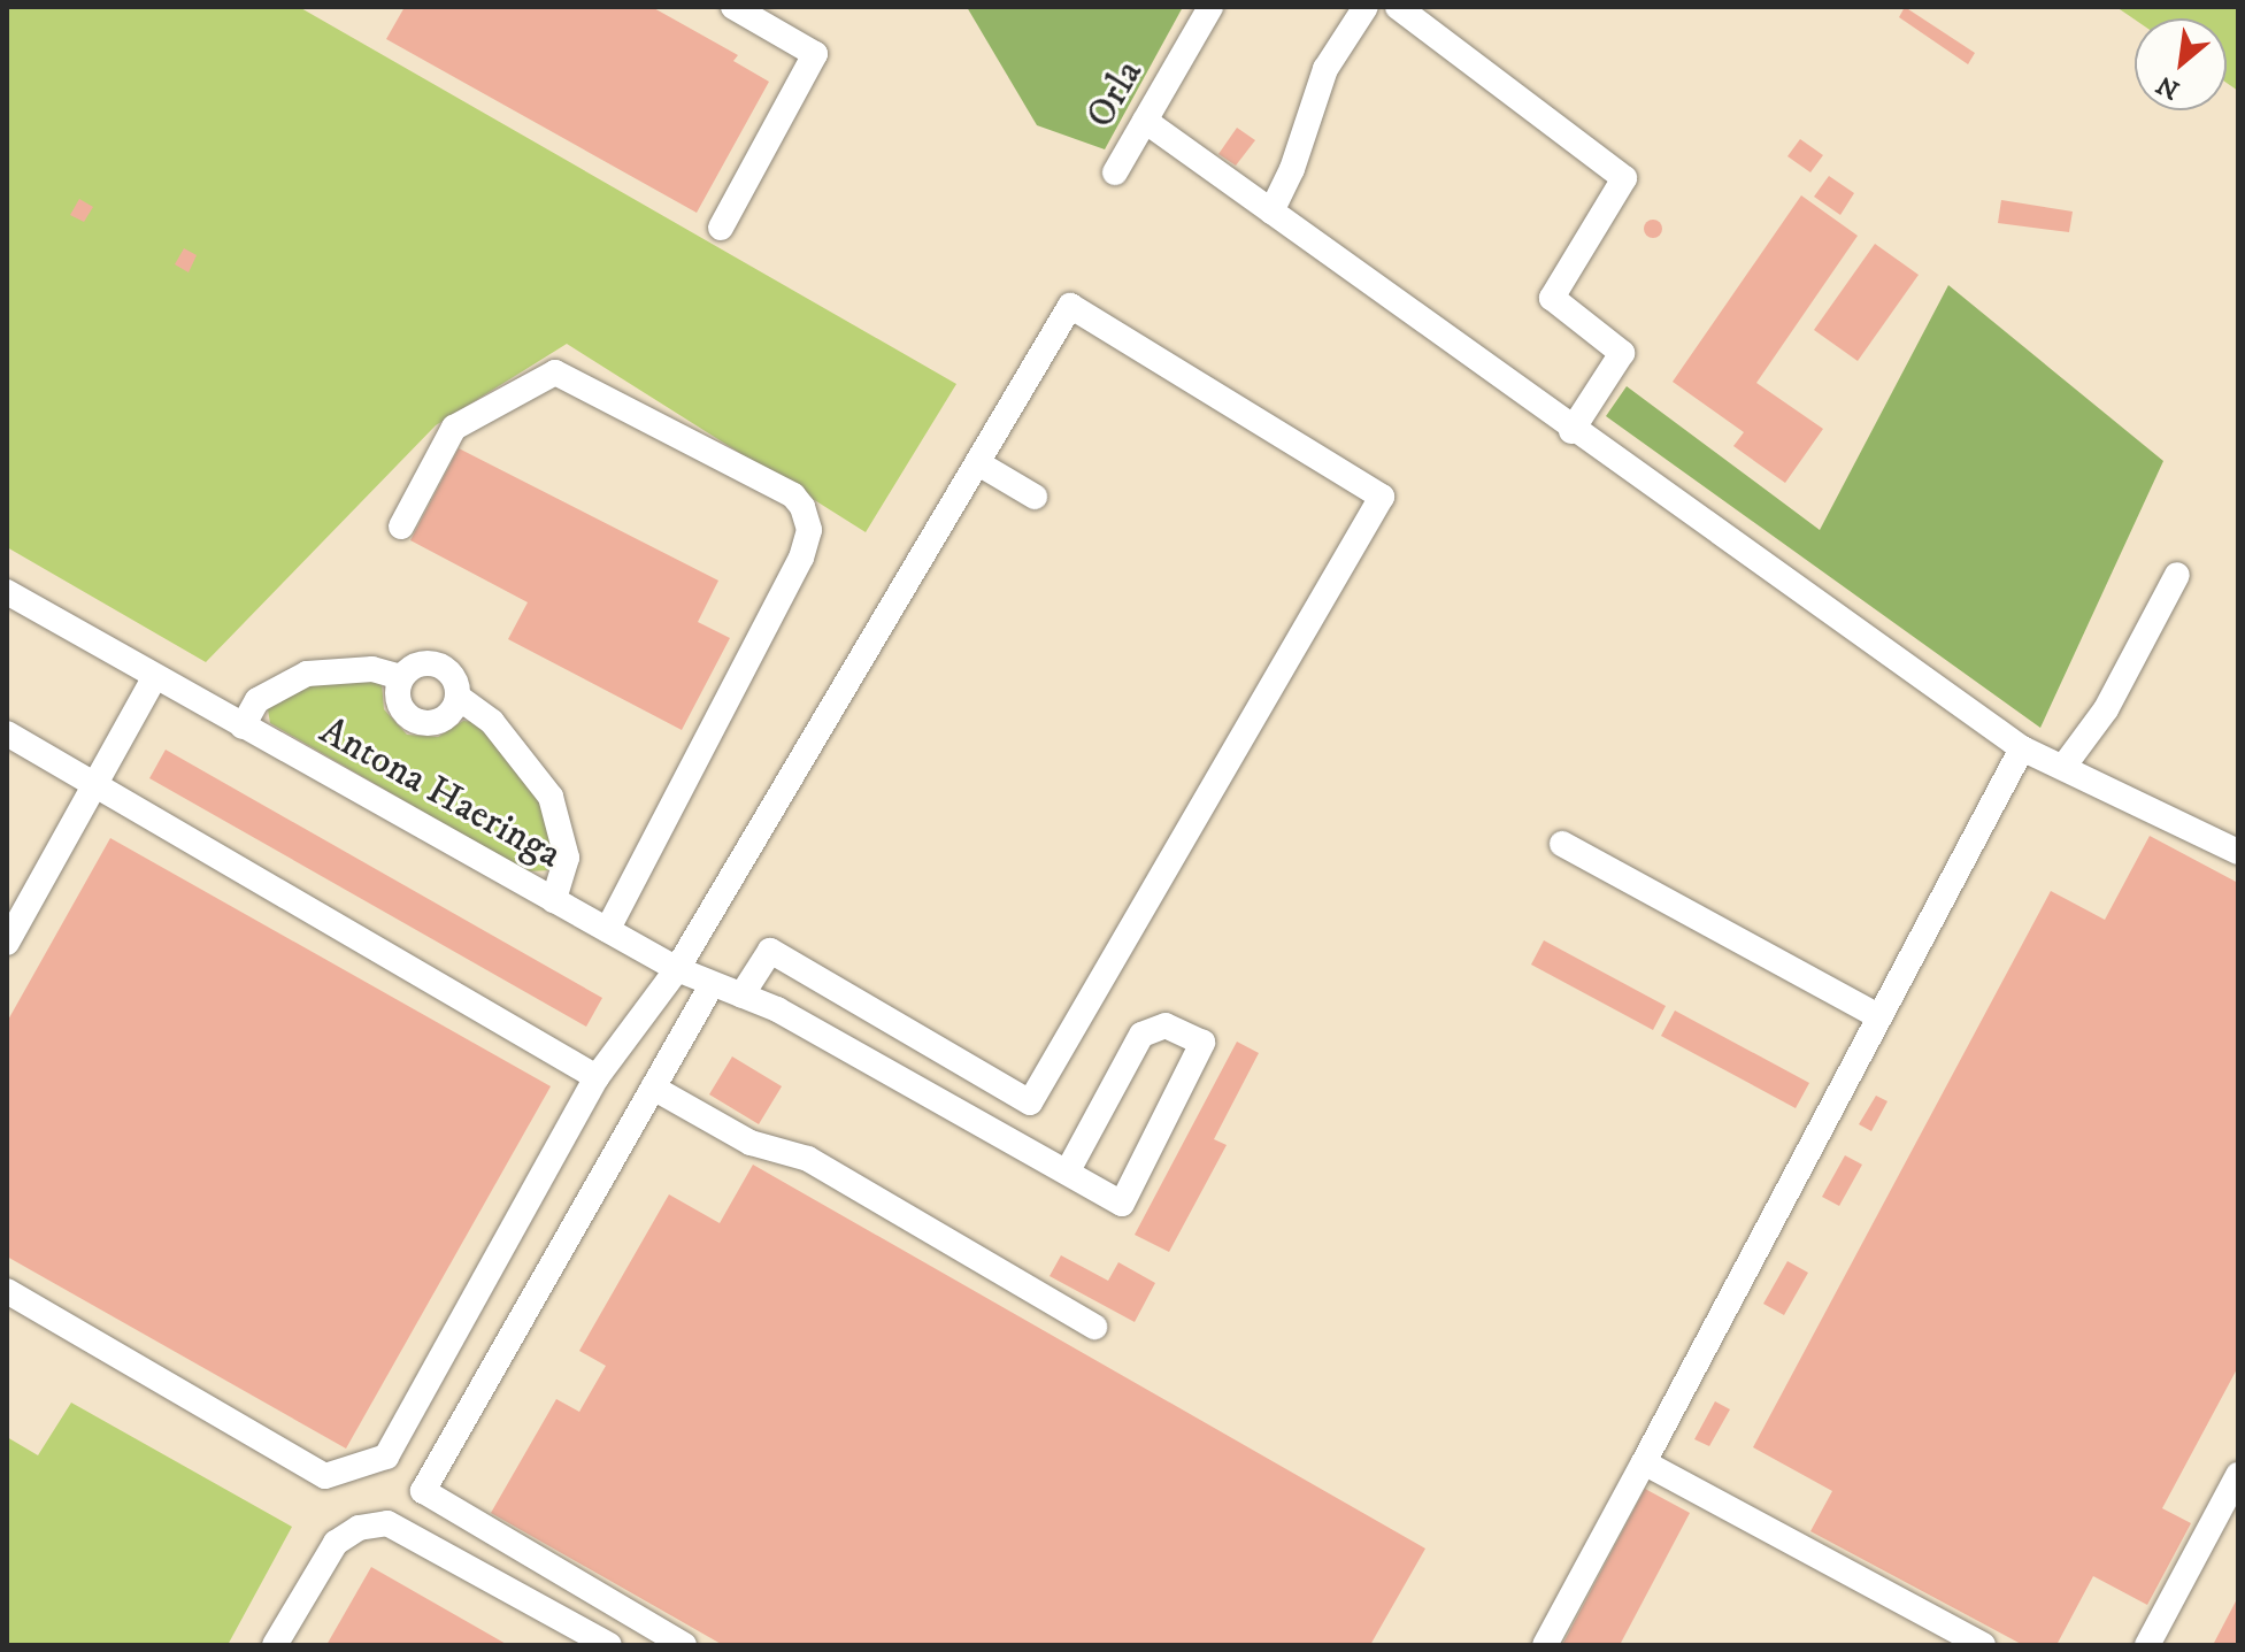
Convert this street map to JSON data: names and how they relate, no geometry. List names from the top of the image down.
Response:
{
  "streets": {
    "street": ["Orla", "Antona Haeringa"]
  },
  "north": "bottom left"
}
